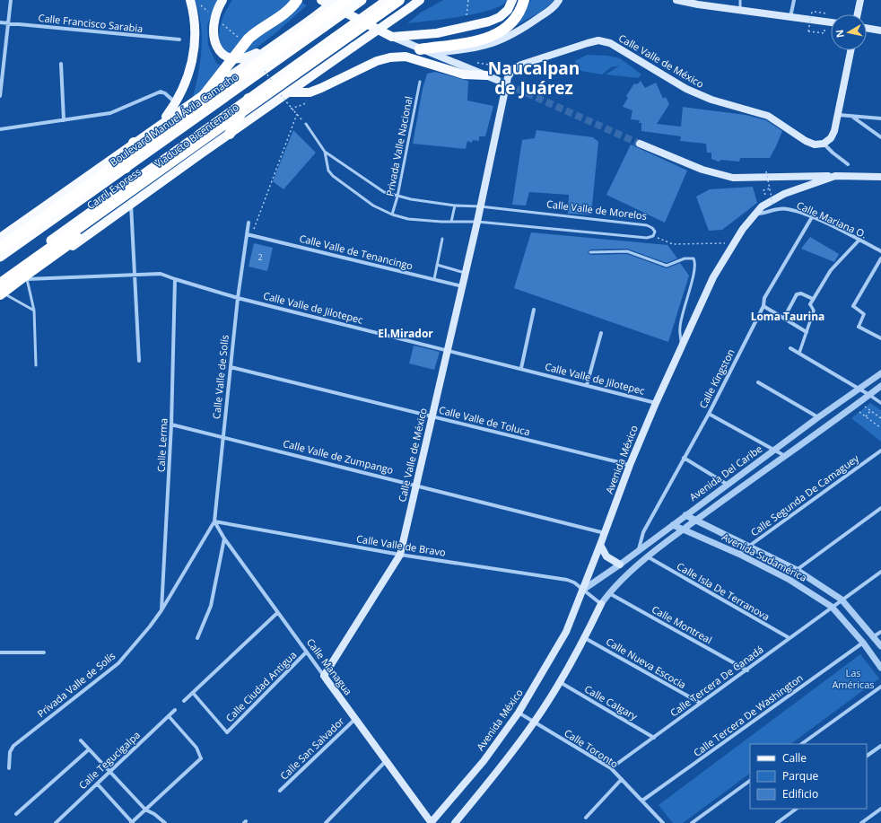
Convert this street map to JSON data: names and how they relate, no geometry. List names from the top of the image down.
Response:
{
  "streets": {
    "highway": ["Boulevard Manuel Ávila Camacho", "Viaducto Bicentenario", "Carril Express"],
    "main road": ["Calle Valle de México", "Avenida México", "Calle Managua"],
    "street": [
      "Calle Francisco Sarabia",
      "Calle Mariana O.",
      "Calle Valle de Tenancingo",
      "Calle Valle de Jilotepec",
      "Calle Valle de Solís",
      "Calle Kingston",
      "Calle Valle de Toluca",
      "Calle Lerma",
      "Calle Valle de Zumpango",
      "Avenida Del Caribe",
      "Calle Segunda De Camaguey",
      "Calle Valle de Bravo",
      "Avenida Sudamérica",
      "Calle Isla De Terranova",
      "Calle Montreal",
      "Calle Nueva Escocia",
      "Calle Tercera De Canadá",
      "Privada Valle de Solís",
      "Calle Ciudad Antigua",
      "Calle Calgary",
      "Calle Tercera De Washington",
      "Calle San Salvador",
      "Calle Toronto",
      "Calle Tegucigalpa"
    ],
    "lane": ["Privada Valle Nacional", "Calle Valle de Morelos"]
  },
  "crossings": [
    ["Calle Valle de México", "Calle Valle de Morelos"],
    ["Calle Valle de México", "Calle Valle de Tenancingo"],
    ["Calle Valle de México", "Calle Valle de Jilotepec"],
    ["Calle Valle de México", "Calle Valle de Toluca"],
    ["Calle Valle de México", "Calle Valle de Zumpango"],
    ["Calle Valle de México", "Calle Valle de Bravo"],
    ["Calle Valle de México", "Calle Managua"],
    ["Privada Valle Nacional", "Calle Valle de Morelos"],
    ["Calle Mariana O.", "Calle Kingston"],
    ["Calle Mariana O.", "Avenida México"],
    ["Calle Valle de Tenancingo", "Calle Valle de Solís"],
    ["Calle Valle de Jilotepec", "Calle Valle de Solís"],
    ["Calle Valle de Jilotepec", "Calle Lerma"],
    ["Calle Valle de Jilotepec", "Avenida México"],
    ["Calle Valle de Solís", "Calle Valle de Toluca"],
    ["Calle Valle de Solís", "Calle Valle de Zumpango"],
    ["Calle Valle de Solís", "Calle Valle de Bravo"],
    ["Calle Valle de Solís", "Calle Managua"],
    ["Calle Valle de Solís", "Privada Valle de Solís"],
    ["Calle Kingston", "Avenida Del Caribe"],
    ["Calle Valle de Toluca", "Avenida México"],
    ["Calle Lerma", "Calle Valle de Zumpango"],
    ["Calle Lerma", "Privada Valle de Solís"],
    ["Calle Valle de Zumpango", "Avenida México"],
    ["Avenida México", "Avenida Del Caribe"],
    ["Avenida México", "Calle Valle de Bravo"],
    ["Avenida México", "Calle Managua"],
    ["Avenida México", "Calle Toronto"],
    ["Avenida Del Caribe", "Calle Valle de Bravo"],
    ["Avenida Del Caribe", "Avenida Sudamérica"],
    ["Avenida Del Caribe", "Calle Isla De Terranova"],
    ["Avenida Del Caribe", "Calle Montreal"],
    ["Calle Segunda De Camaguey", "Avenida Sudamérica"],
    ["Calle Valle de Bravo", "Calle Managua"],
    ["Calle Valle de Bravo", "Privada Valle de Solís"],
    ["Avenida Sudamérica", "Calle Tercera De Canadá"],
    ["Avenida Sudamérica", "Calle Tercera De Washington"],
    ["Calle Isla De Terranova", "Calle Tercera De Canadá"],
    ["Calle Montreal", "Calle Tercera De Canadá"],
    ["Calle Nueva Escocia", "Calle Tercera De Canadá"],
    ["Calle Managua", "Privada Valle de Solís"],
    ["Calle Managua", "Calle Ciudad Antigua"],
    ["Calle Managua", "Calle San Salvador"],
    ["Calle Tercera De Canadá", "Calle Calgary"],
    ["Calle Tercera De Canadá", "Calle Toronto"],
    ["Calle Tercera De Washington", "Calle Toronto"]
  ],
  "districts": ["Naucalpan de Juárez", "Loma Taurina", "El Mirador"],
  "parks": ["Las Américas"],
  "house_numbers": ["2"],
  "legend": ["Calle", "Parque", "Edificio"],
  "north": "left"
}
